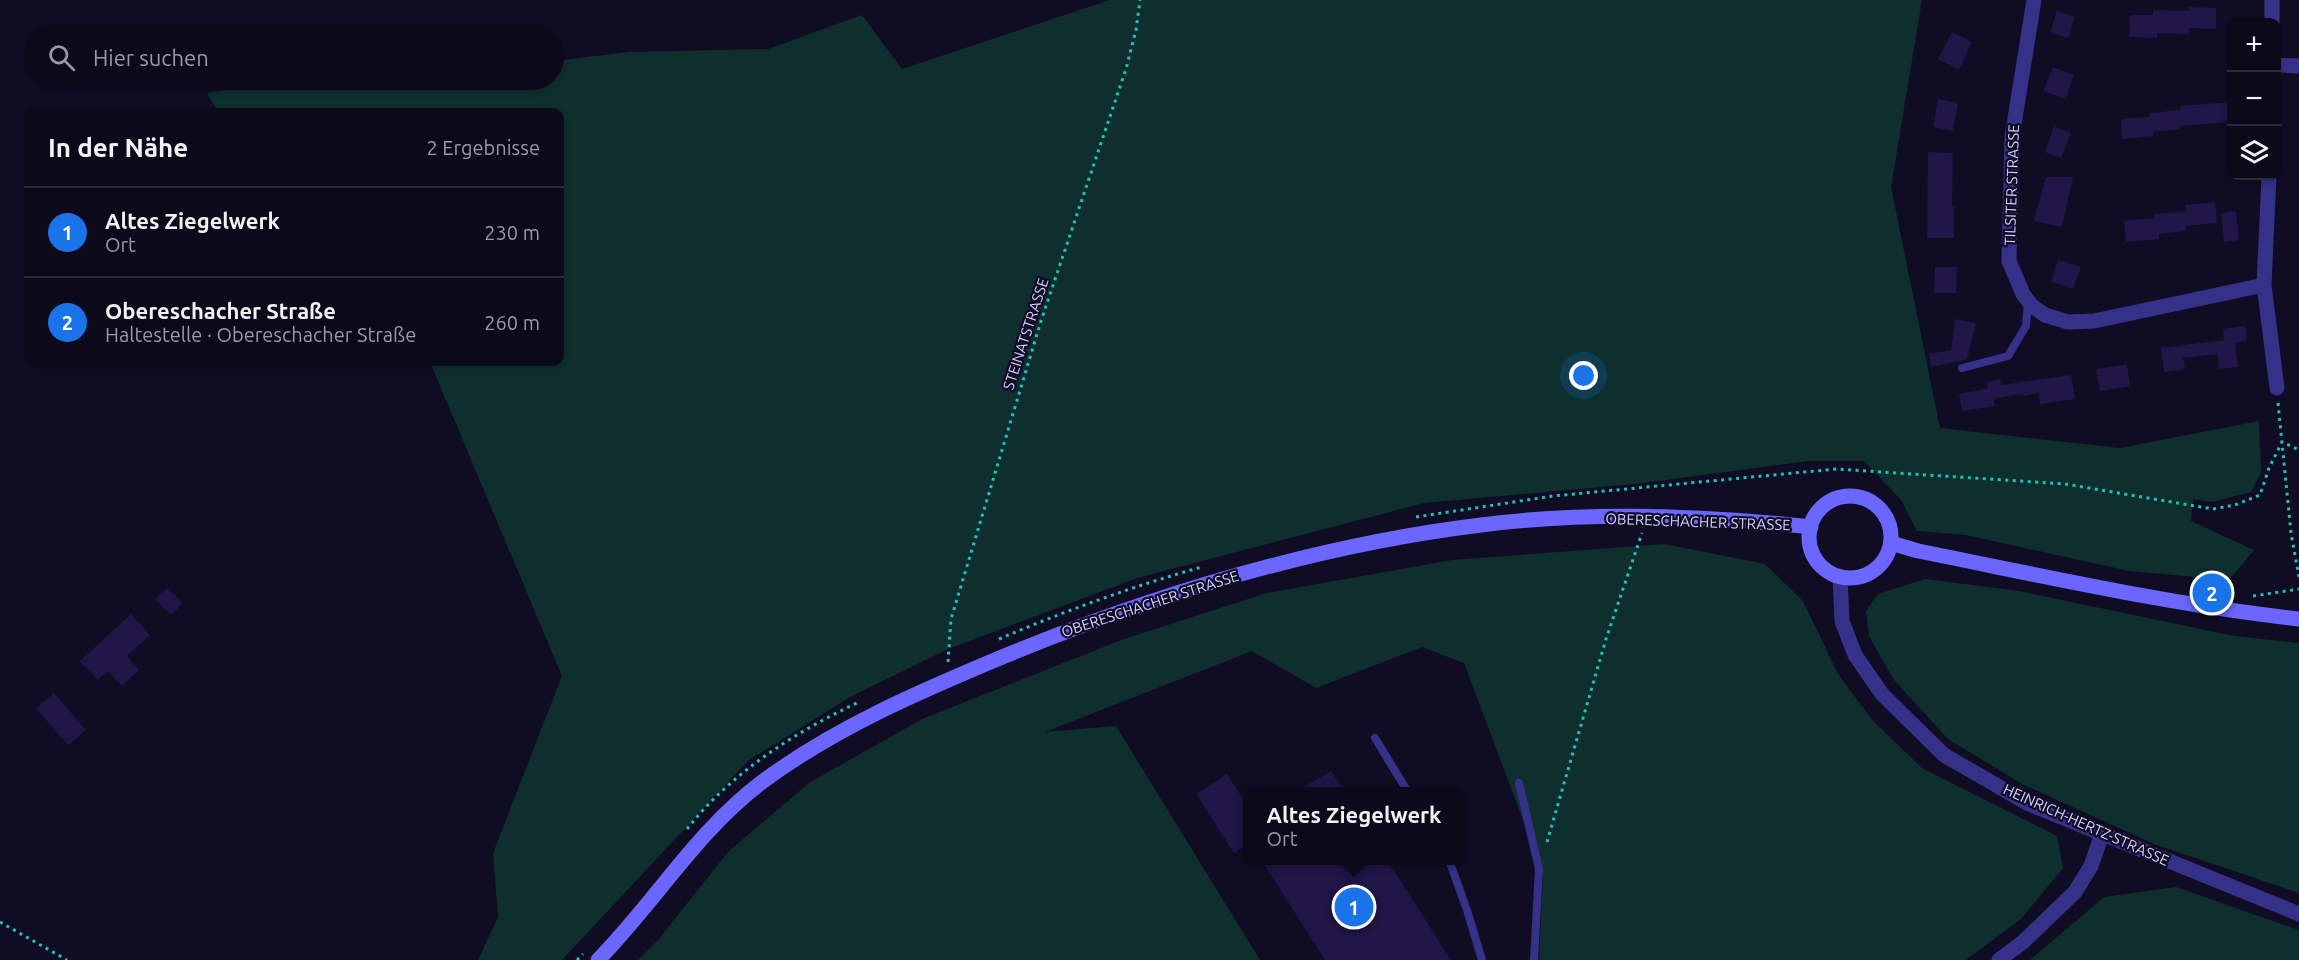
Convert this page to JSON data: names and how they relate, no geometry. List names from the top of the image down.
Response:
{
  "streets": {
    "main road": ["OBERESCHACHER STRASSE"],
    "street": ["TILSITER STRASSE", "HEINRICH-HERTZ-STRASSE"],
    "path": ["STEINATSTRASSE"]
  },
  "crossings": [
    ["STEINATSTRASSE", "OBERESCHACHER STRASSE"],
    ["OBERESCHACHER STRASSE", "HEINRICH-HERTZ-STRASSE"]
  ],
  "page": {
    "map_buttons": ["+", "−"],
    "search": "Hier suchen",
    "heading": ["In der Nähe", "2 Ergebnisse"],
    "list": [
      {
        "mark": "1",
        "name": "Altes Ziegelwerk",
        "note": "Ort",
        "value": "230 m"
      },
      {
        "mark": "2",
        "name": "Obereschacher Straße",
        "note": "Haltestelle · Obereschacher Straße",
        "value": "260 m"
      }
    ],
    "pins": ["2", "1"],
    "popup": ["Altes Ziegelwerk", "Ort"]
  }
}
